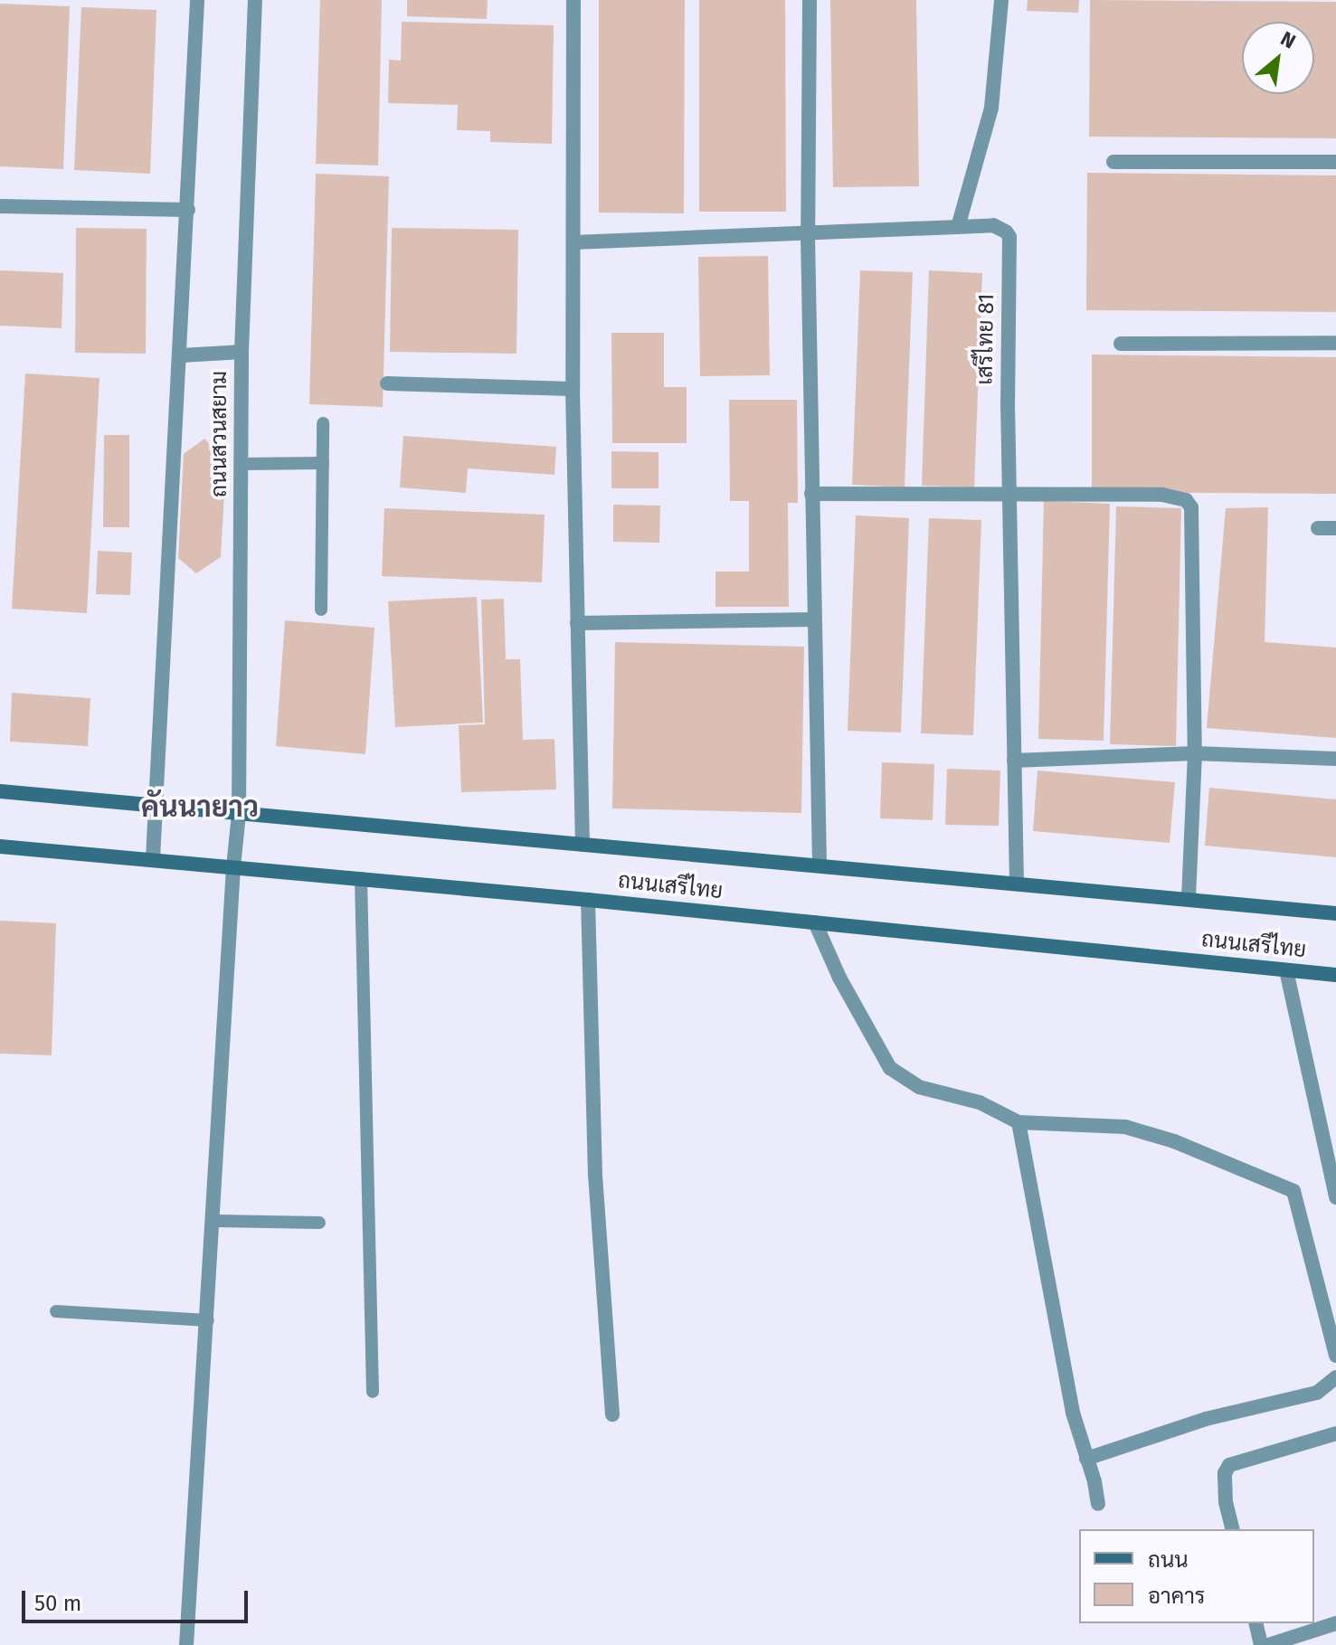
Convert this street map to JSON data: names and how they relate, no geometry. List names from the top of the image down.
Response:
{
  "streets": {
    "main road": ["ถนนเสรีไทย"],
    "street": ["เสรีไทย 81", "ถนนสวนสยาม"]
  },
  "crossings": [
    ["เสรีไทย 81", "ถนนเสรีไทย"],
    ["ถนนสวนสยาม", "ถนนเสรีไทย"]
  ],
  "districts": ["คันนายาว"],
  "legend": ["ถนน", "อาคาร"],
  "scale_bar": "50 m",
  "north": "top right"
}
